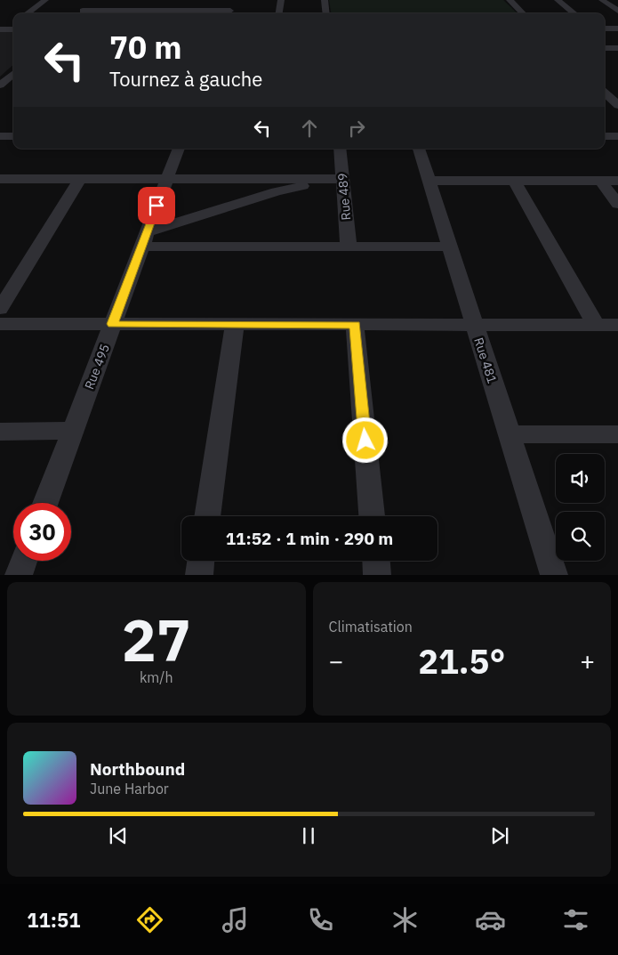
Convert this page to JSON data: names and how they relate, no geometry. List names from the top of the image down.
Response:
{
  "streets": {
    "street": ["Rue 489", "Rue 481", "Rue 495"]
  },
  "page": {
    "turn": ["70 m", "Tournez à gauche"],
    "limit": "30",
    "trip": "11:52 · 1 min · 290 m",
    "tile": [
      ["27", "km/h"],
      "Climatisation"
    ],
    "heat": ["−", "21.5°", "+"],
    "song": ["Northbound", "June Harbor"],
    "tabs": "11:51"
  }
}
